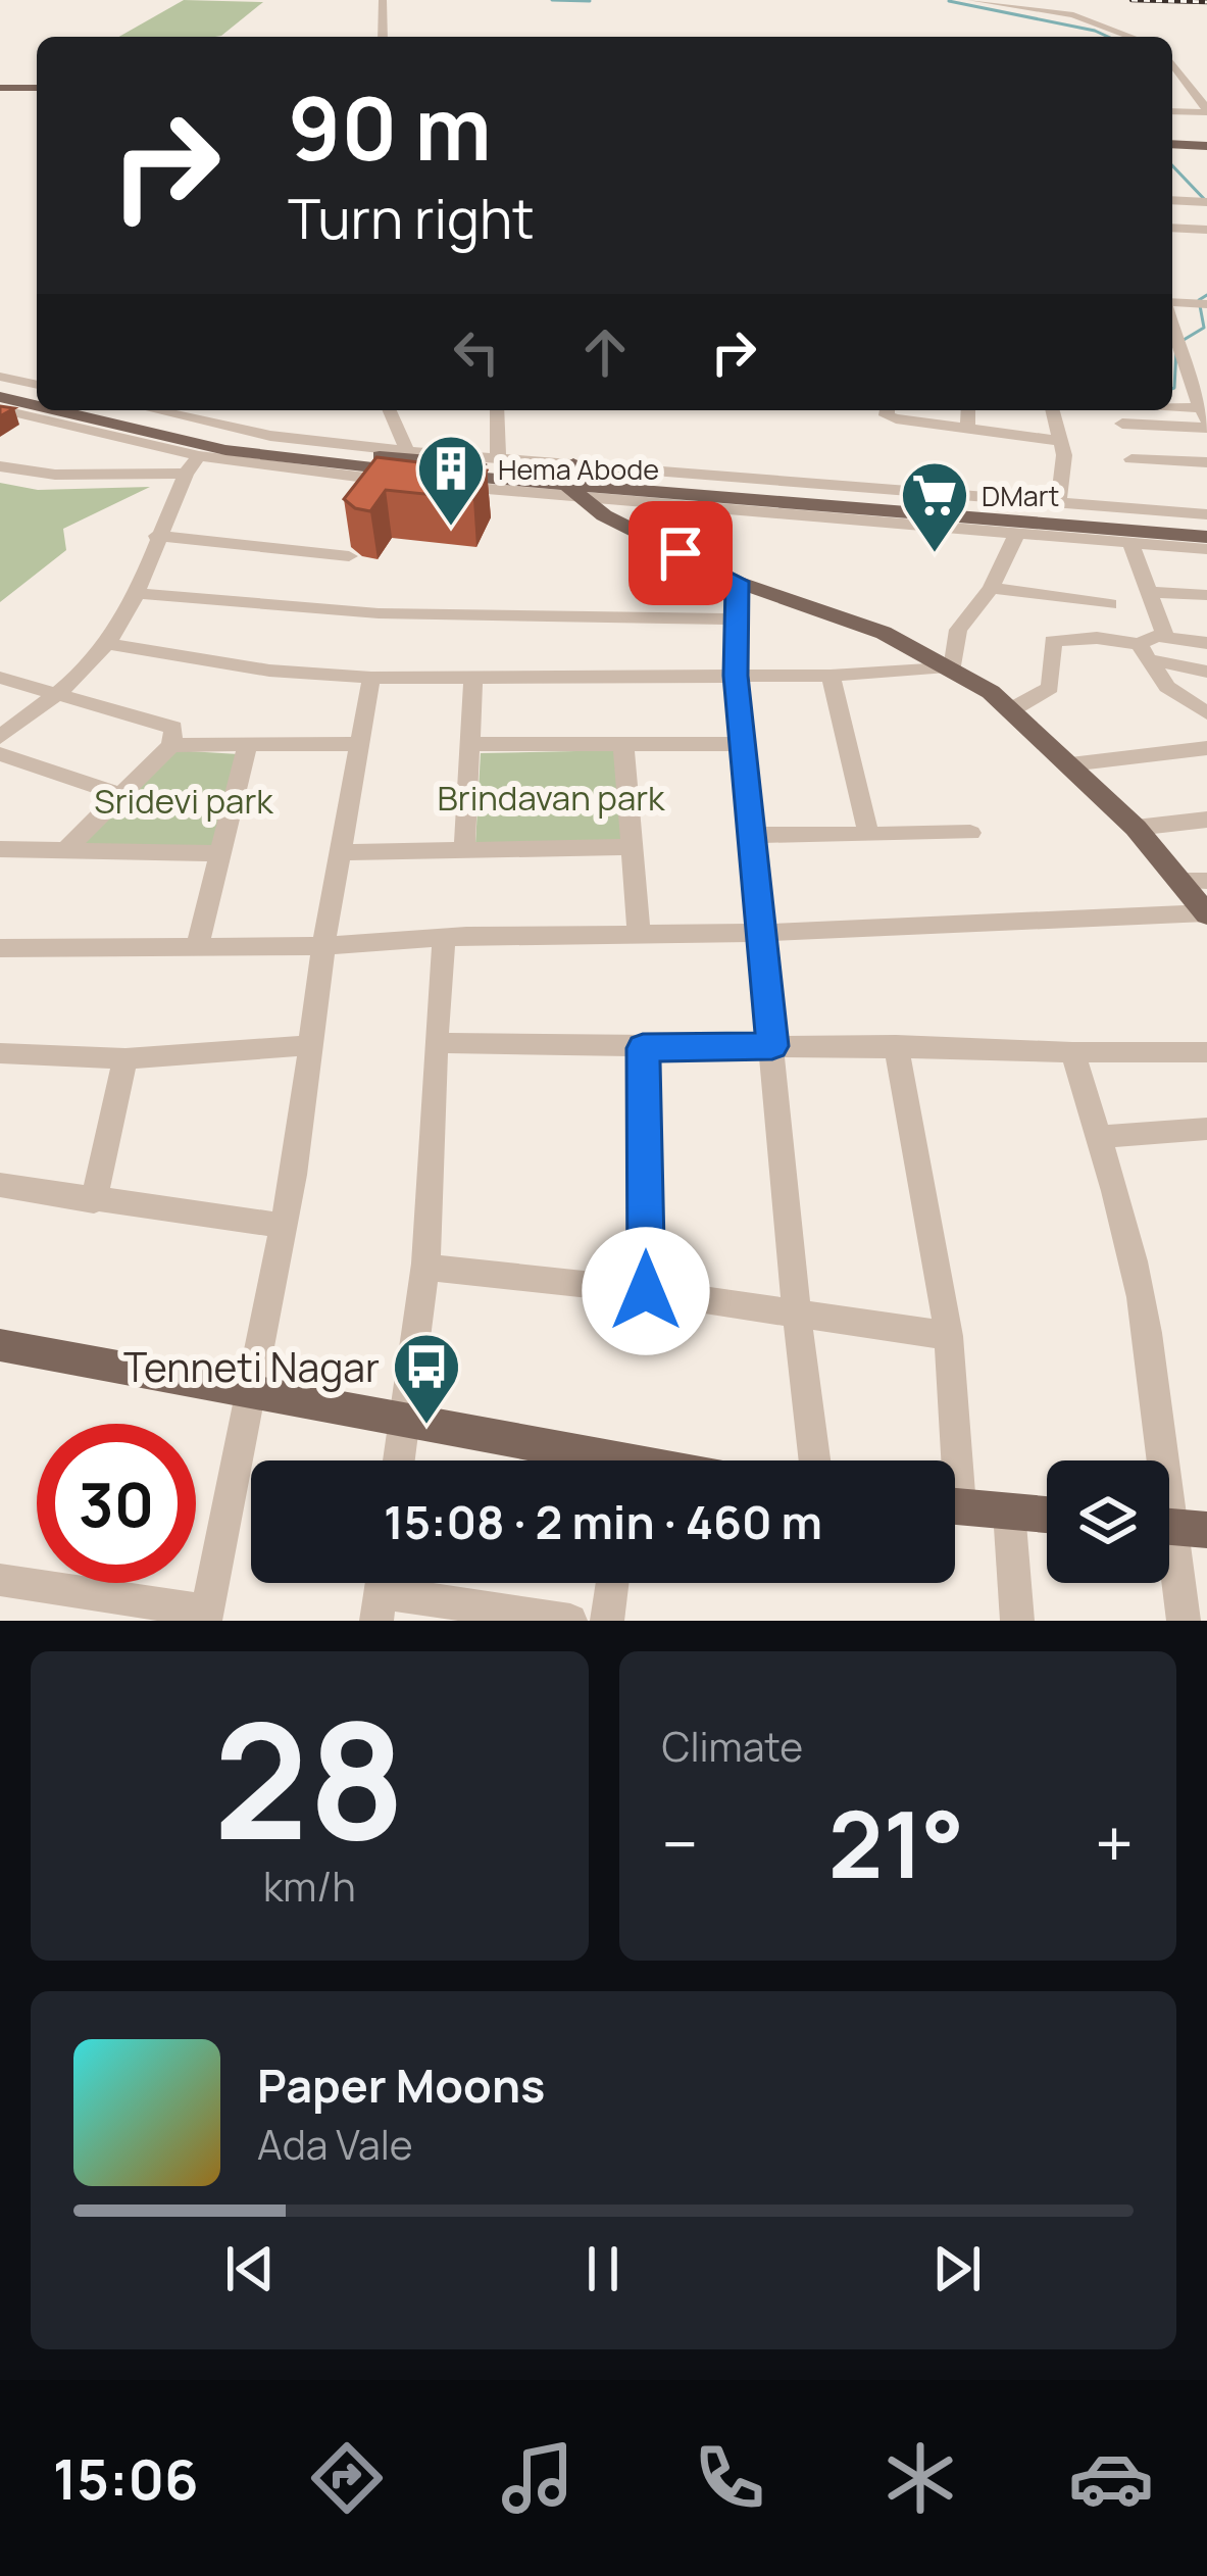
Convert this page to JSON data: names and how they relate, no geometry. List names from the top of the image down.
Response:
{
  "parks": ["Brindavan park", "Sridevi park"],
  "places": {
    "building": ["Hema Abode"],
    "supermarket": ["DMart"],
    "bus stop": ["Tenneti Nagar"]
  },
  "page": {
    "turn": ["90 m", "Turn right"],
    "limit": "30",
    "trip": "15:08 · 2 min · 460 m",
    "tile": [
      ["28", "km/h"],
      "Climate"
    ],
    "heat": ["−", "21°", "+"],
    "song": ["Paper Moons", "Ada Vale"],
    "tabs": "15:06"
  }
}
